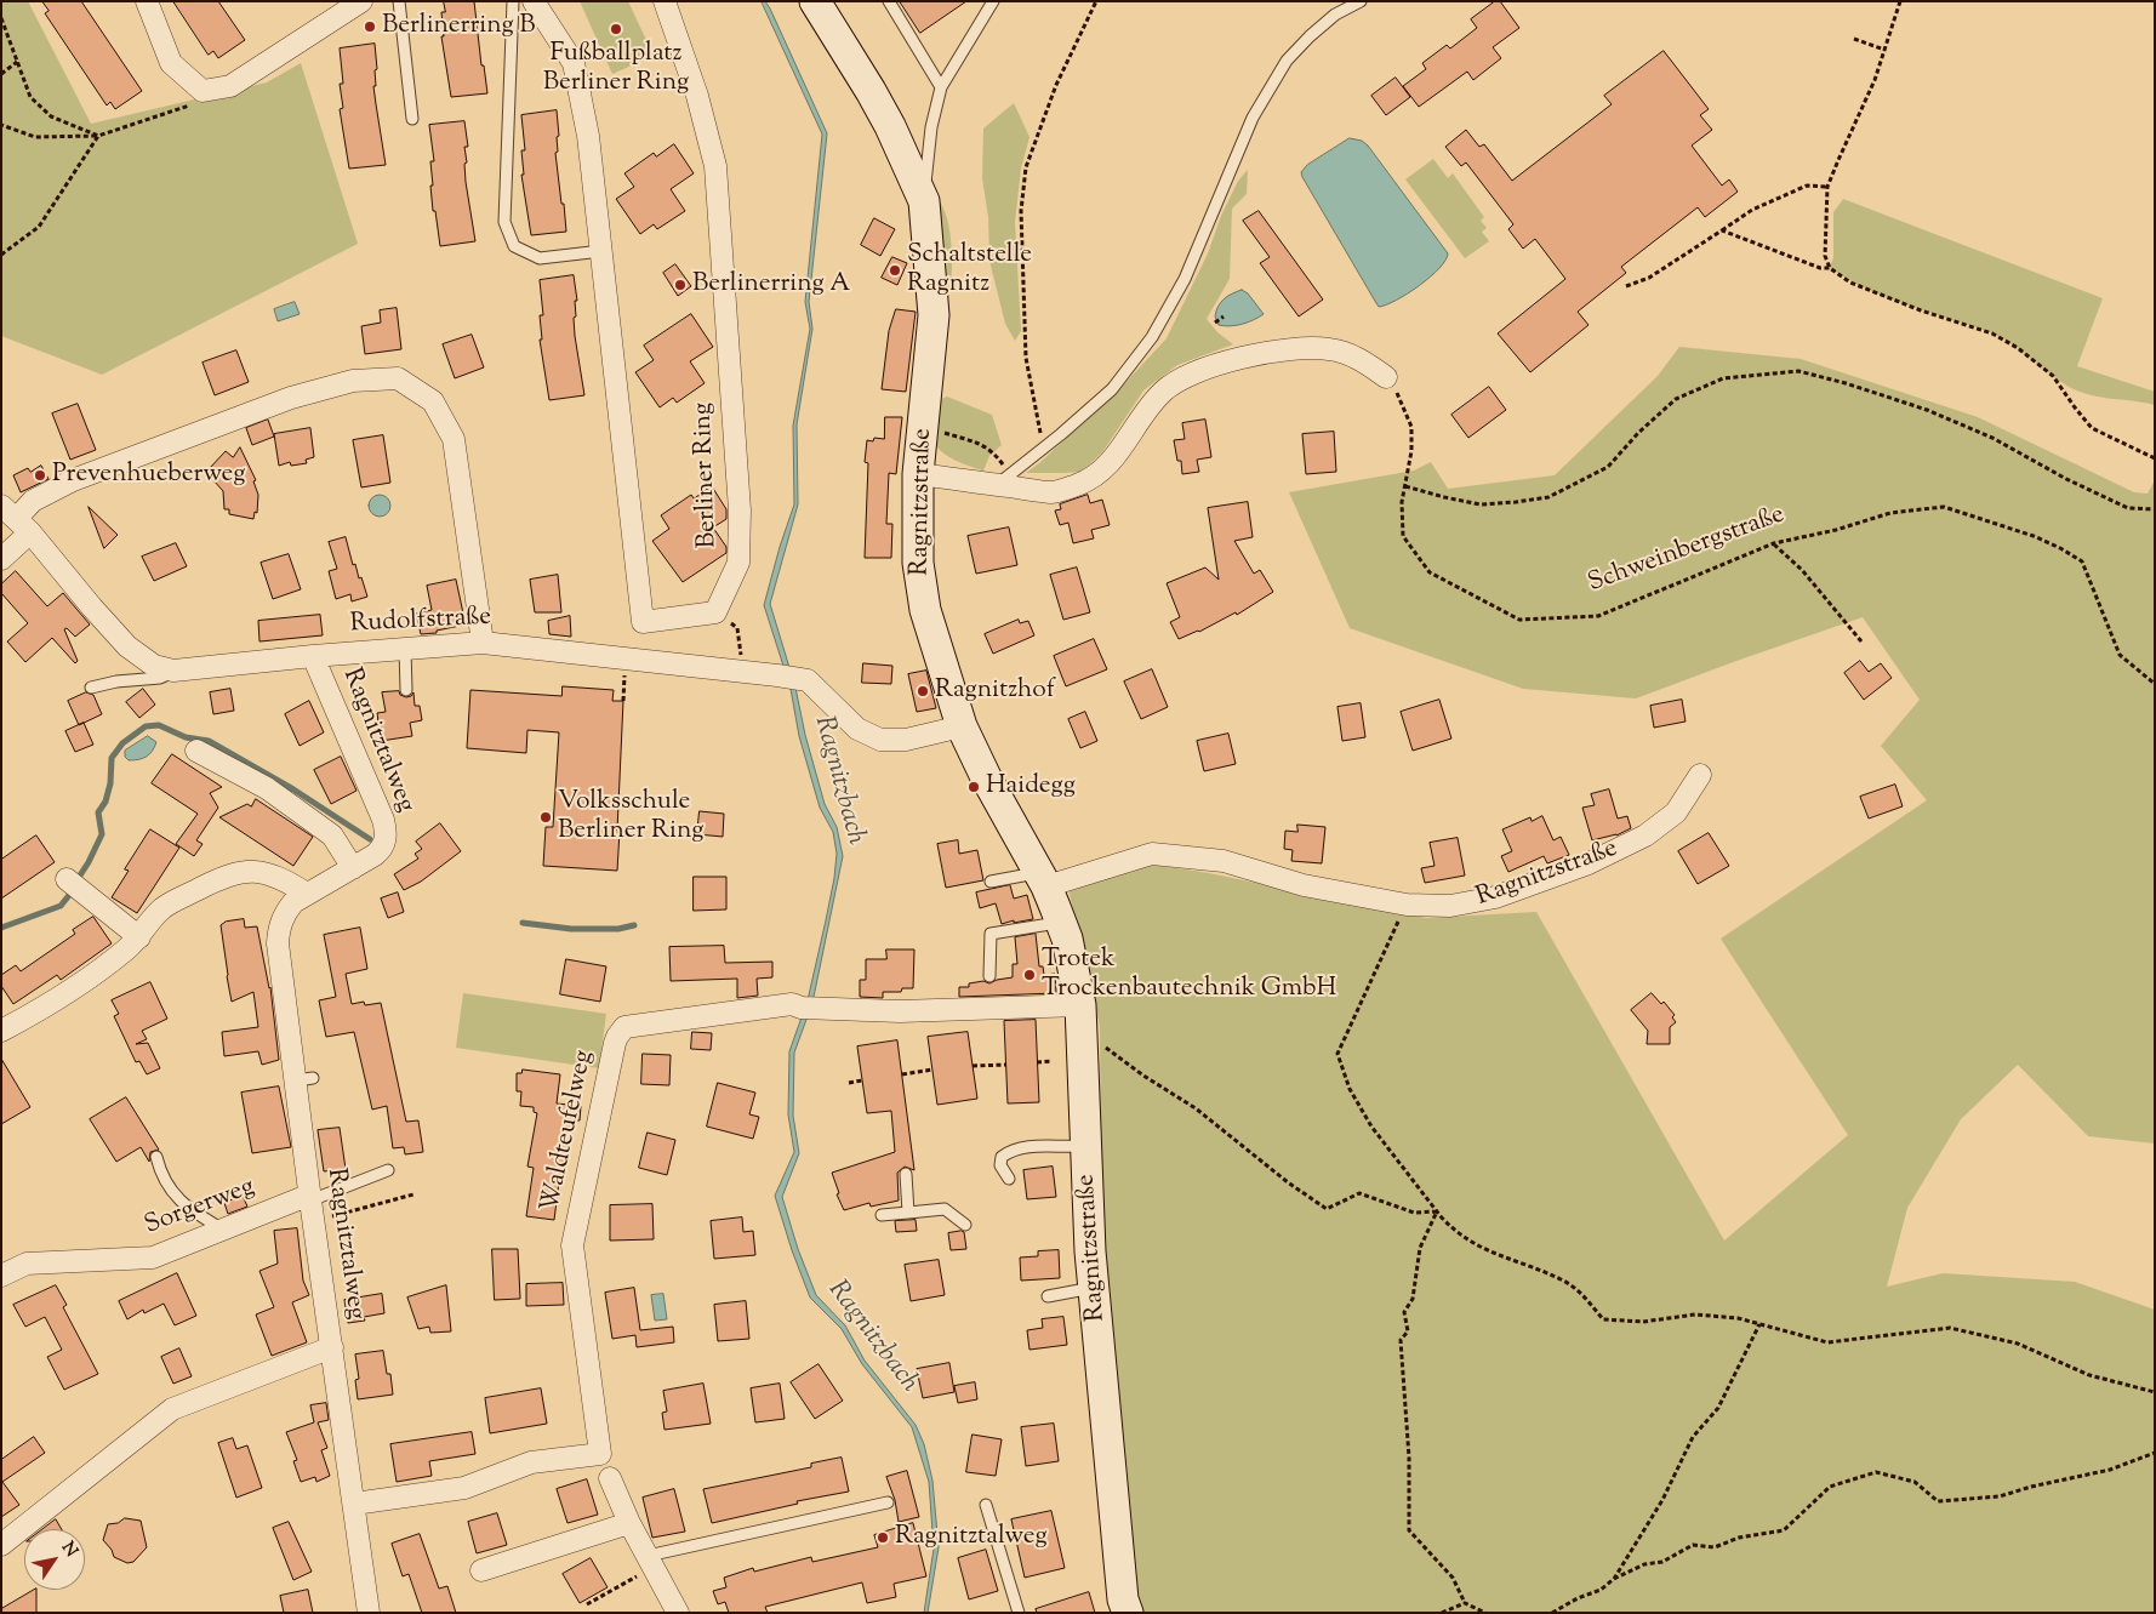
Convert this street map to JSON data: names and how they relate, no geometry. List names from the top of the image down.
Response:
{
  "streets": {
    "main road": ["Ragnitzstraße"],
    "street": [
      "Berliner Ring",
      "Rudolfstraße",
      "Ragnitztalweg",
      "Waldteufelweg",
      "Sorgerweg"
    ],
    "path": ["Schweinbergstraße"]
  },
  "crossings": [
    ["Ragnitzstraße", "Rudolfstraße"],
    ["Ragnitzstraße", "Waldteufelweg"],
    ["Rudolfstraße", "Ragnitztalweg"],
    ["Ragnitztalweg", "Waldteufelweg"],
    ["Ragnitztalweg", "Sorgerweg"]
  ],
  "water": ["Ragnitzbach"],
  "places": [
    "Berlinerring B",
    "Fußballplatz Berliner Ring",
    "Schaltstelle Ragnitz",
    "Berlinerring A",
    "Prevenhueberweg",
    "Ragnitzhof",
    "Haidegg",
    "Volksschule Berliner Ring",
    "Trotek Trockenbautechnik GmbH",
    "Ragnitztalweg"
  ],
  "north": "top right"
}
